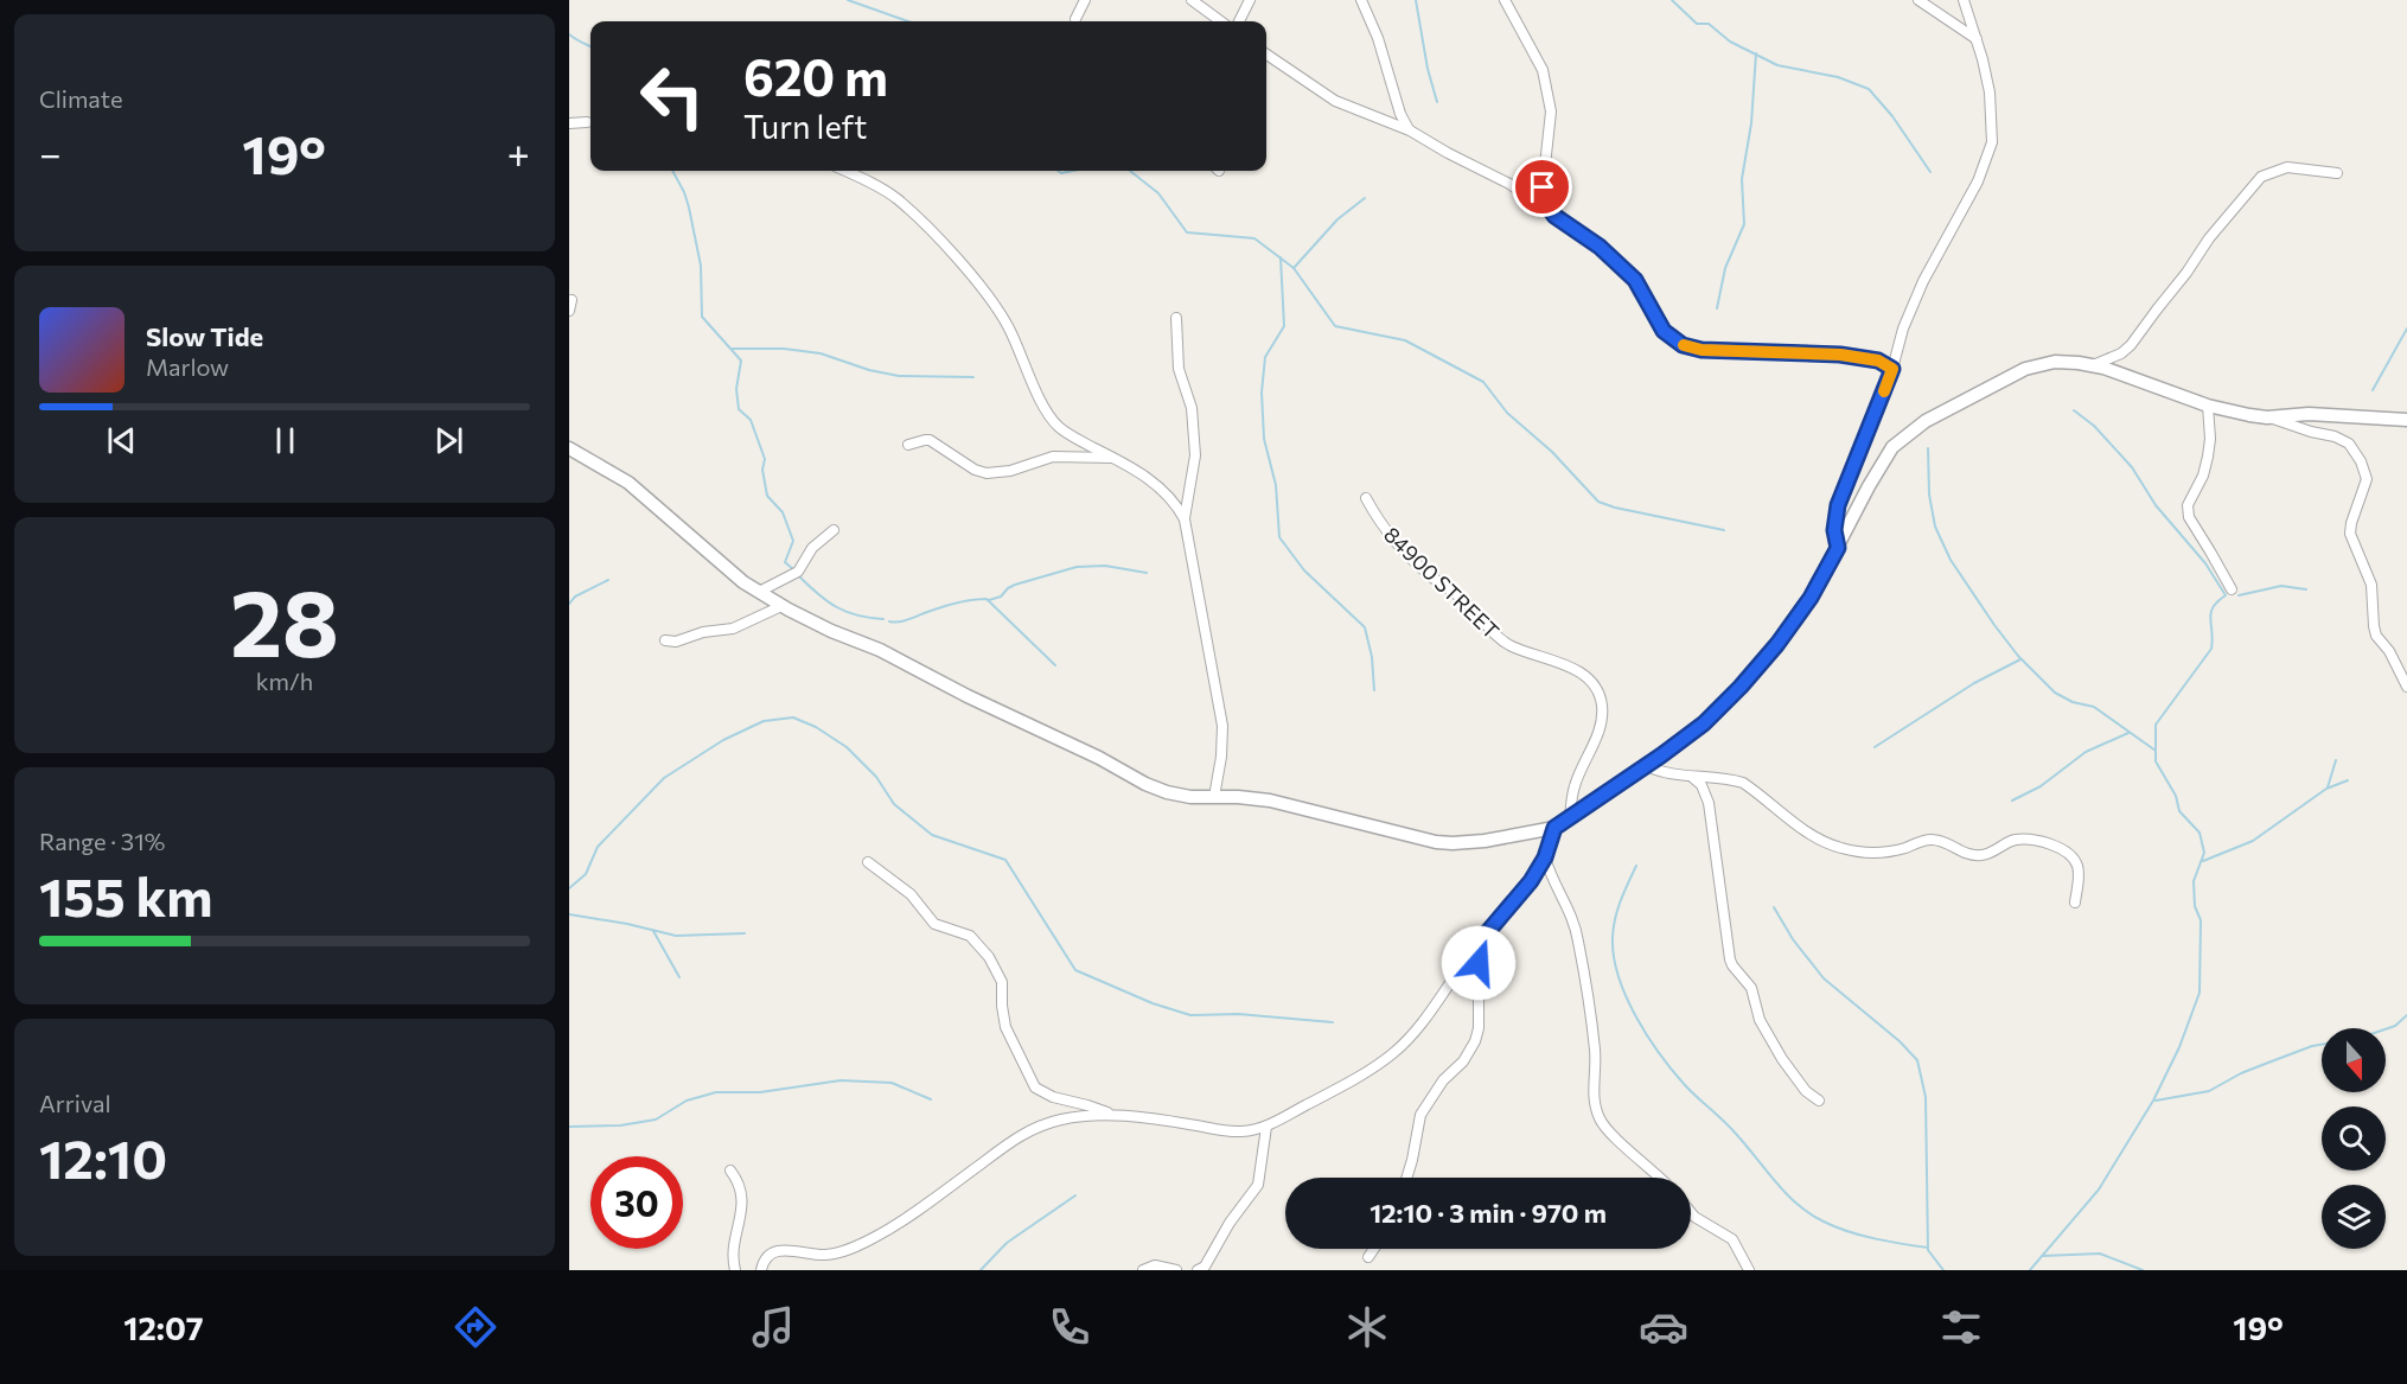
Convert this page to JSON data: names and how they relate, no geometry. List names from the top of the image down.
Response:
{
  "streets": {
    "street": ["84900 STREET"]
  },
  "north": "bottom",
  "page": {
    "tile": [
      "Climate",
      ["28", "km/h"],
      ["Range · 31%", "155 km"],
      ["Arrival", "12:10"]
    ],
    "turn": ["620 m", "Turn left"],
    "heat": ["−", "19°", "+"],
    "song": ["Slow Tide", "Marlow"],
    "limit": "30",
    "trip": "12:10 · 3 min · 970 m",
    "tabs": ["12:07", "19°"]
  }
}
